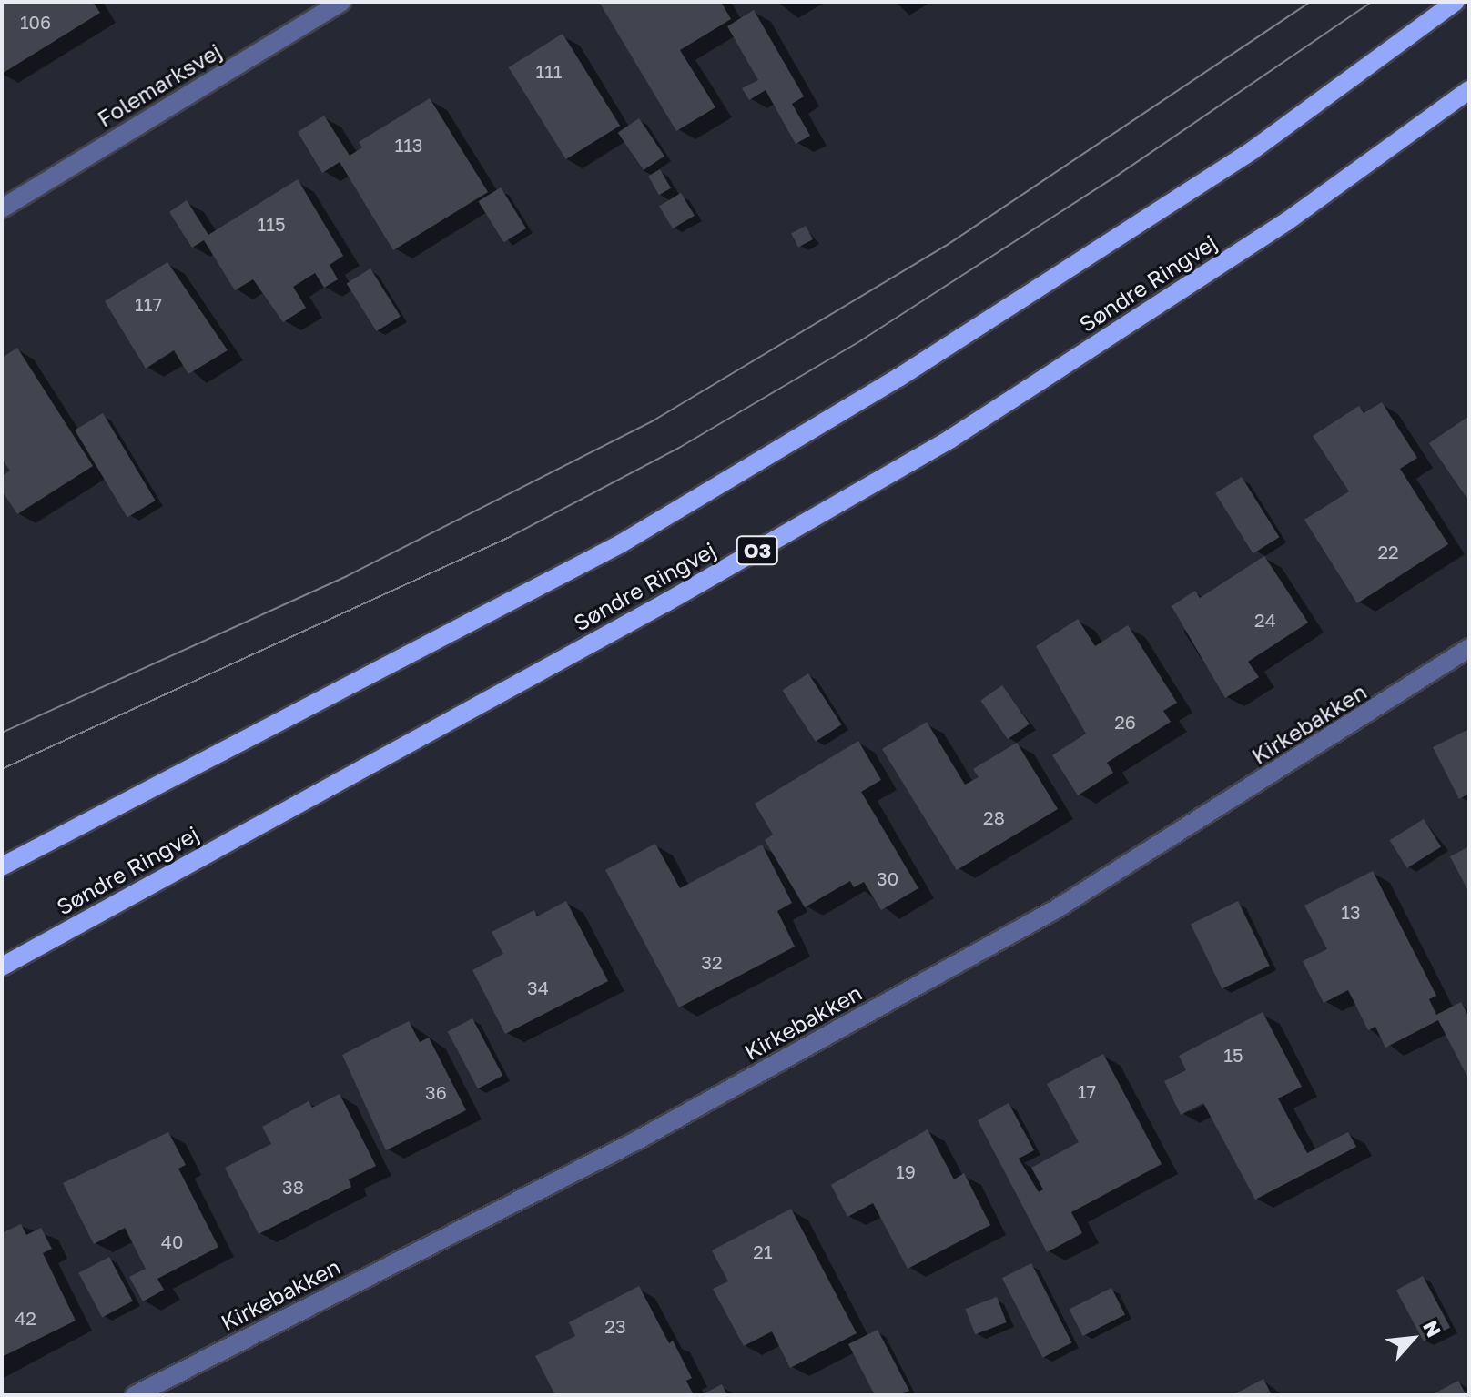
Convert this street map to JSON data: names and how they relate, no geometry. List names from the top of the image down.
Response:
{
  "streets": {
    "main road": ["Søndre Ringvej", "O3"],
    "street": ["Folemarksvej", "Kirkebakken"]
  },
  "house_numbers": [
    "106",
    "111",
    "113",
    "115",
    "117",
    "22",
    "24",
    "26",
    "28",
    "30",
    "13",
    "32",
    "34",
    "15",
    "17",
    "36",
    "19",
    "38",
    "40",
    "21",
    "42",
    "23"
  ],
  "north": "top right"
}
